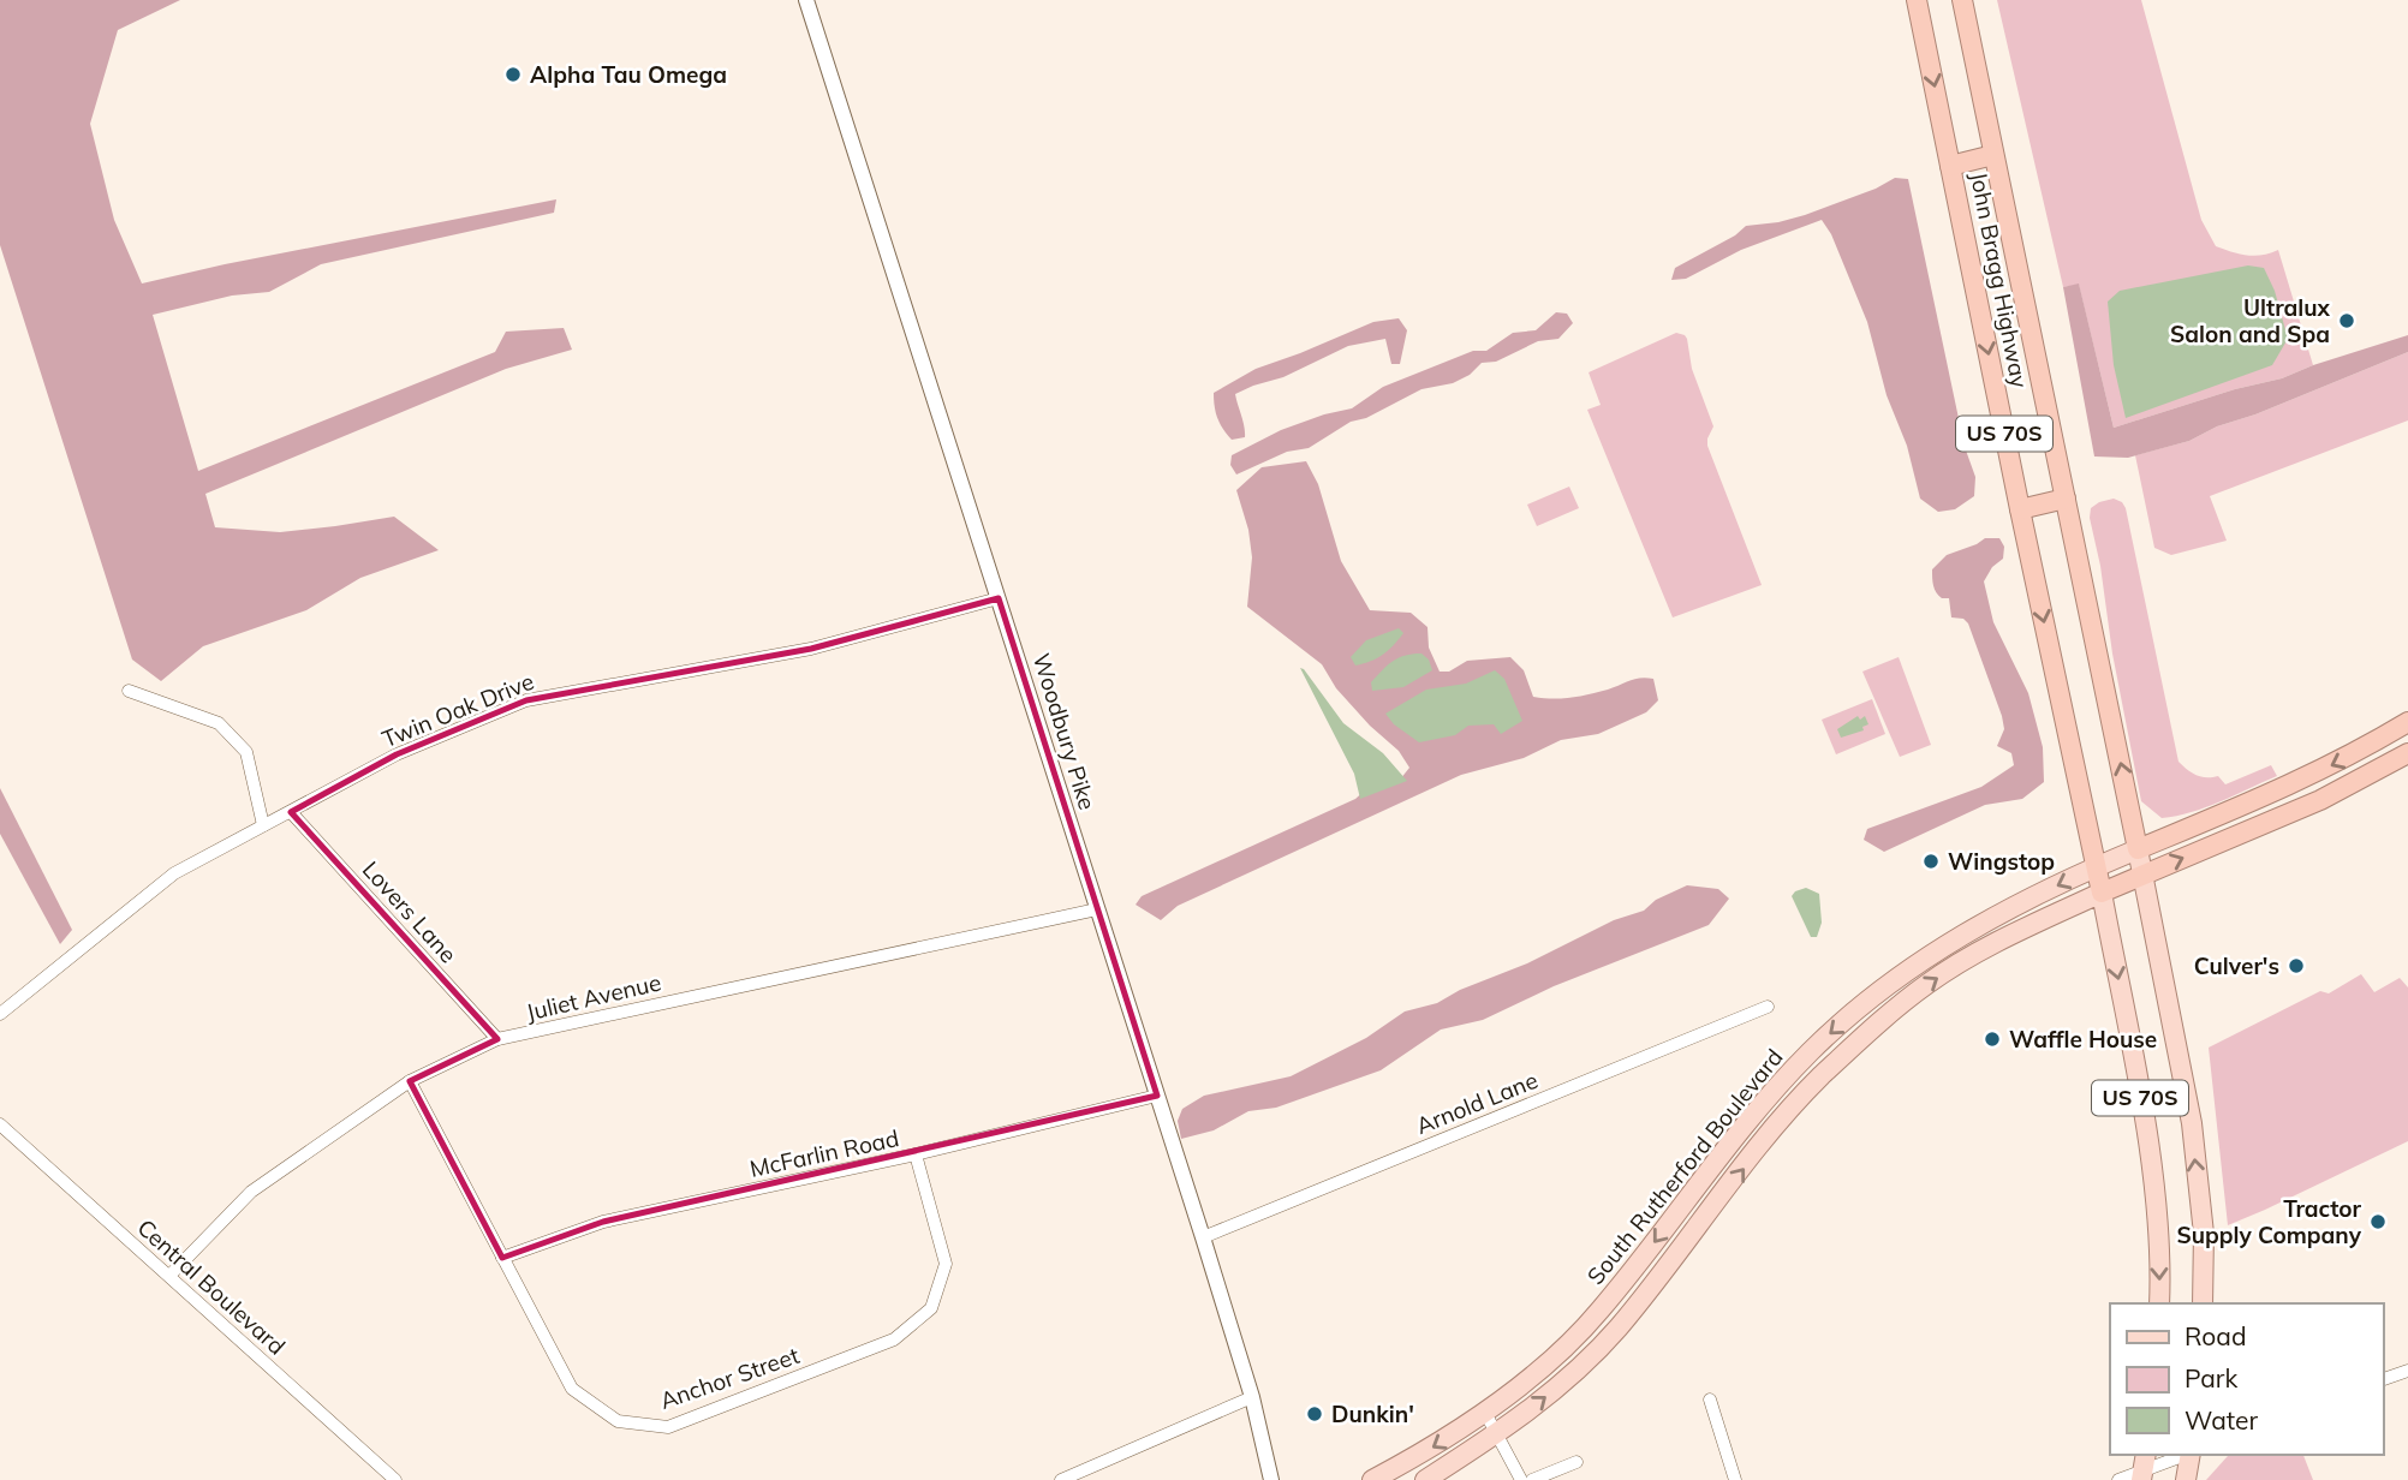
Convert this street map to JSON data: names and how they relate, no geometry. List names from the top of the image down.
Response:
{
  "streets": {
    "highway": ["John Bragg Highway", "US 70S", "South Rutherford Boulevard"],
    "street": [
      "Twin Oak Drive",
      "Woodbury Pike",
      "Lovers Lane",
      "Juliet Avenue",
      "Arnold Lane",
      "McFarlin Road",
      "Central Boulevard",
      "Anchor Street"
    ]
  },
  "crossings": [
    ["John Bragg Highway", "US 70S"],
    ["John Bragg Highway", "South Rutherford Boulevard"],
    ["US 70S", "South Rutherford Boulevard"],
    ["Twin Oak Drive", "Woodbury Pike"],
    ["Twin Oak Drive", "Lovers Lane"],
    ["Woodbury Pike", "Juliet Avenue"],
    ["Woodbury Pike", "Arnold Lane"],
    ["Woodbury Pike", "McFarlin Road"],
    ["Lovers Lane", "Juliet Avenue"],
    ["Juliet Avenue", "Central Boulevard"],
    ["Juliet Avenue", "Anchor Street"],
    ["McFarlin Road", "Anchor Street"]
  ],
  "places": [
    "Alpha Tau Omega",
    "Ultralux Salon and Spa",
    "Wingstop",
    "Culver's",
    "Waffle House",
    "Tractor Supply Company",
    "Dunkin'"
  ],
  "legend": ["Road", "Park", "Water"]
}
